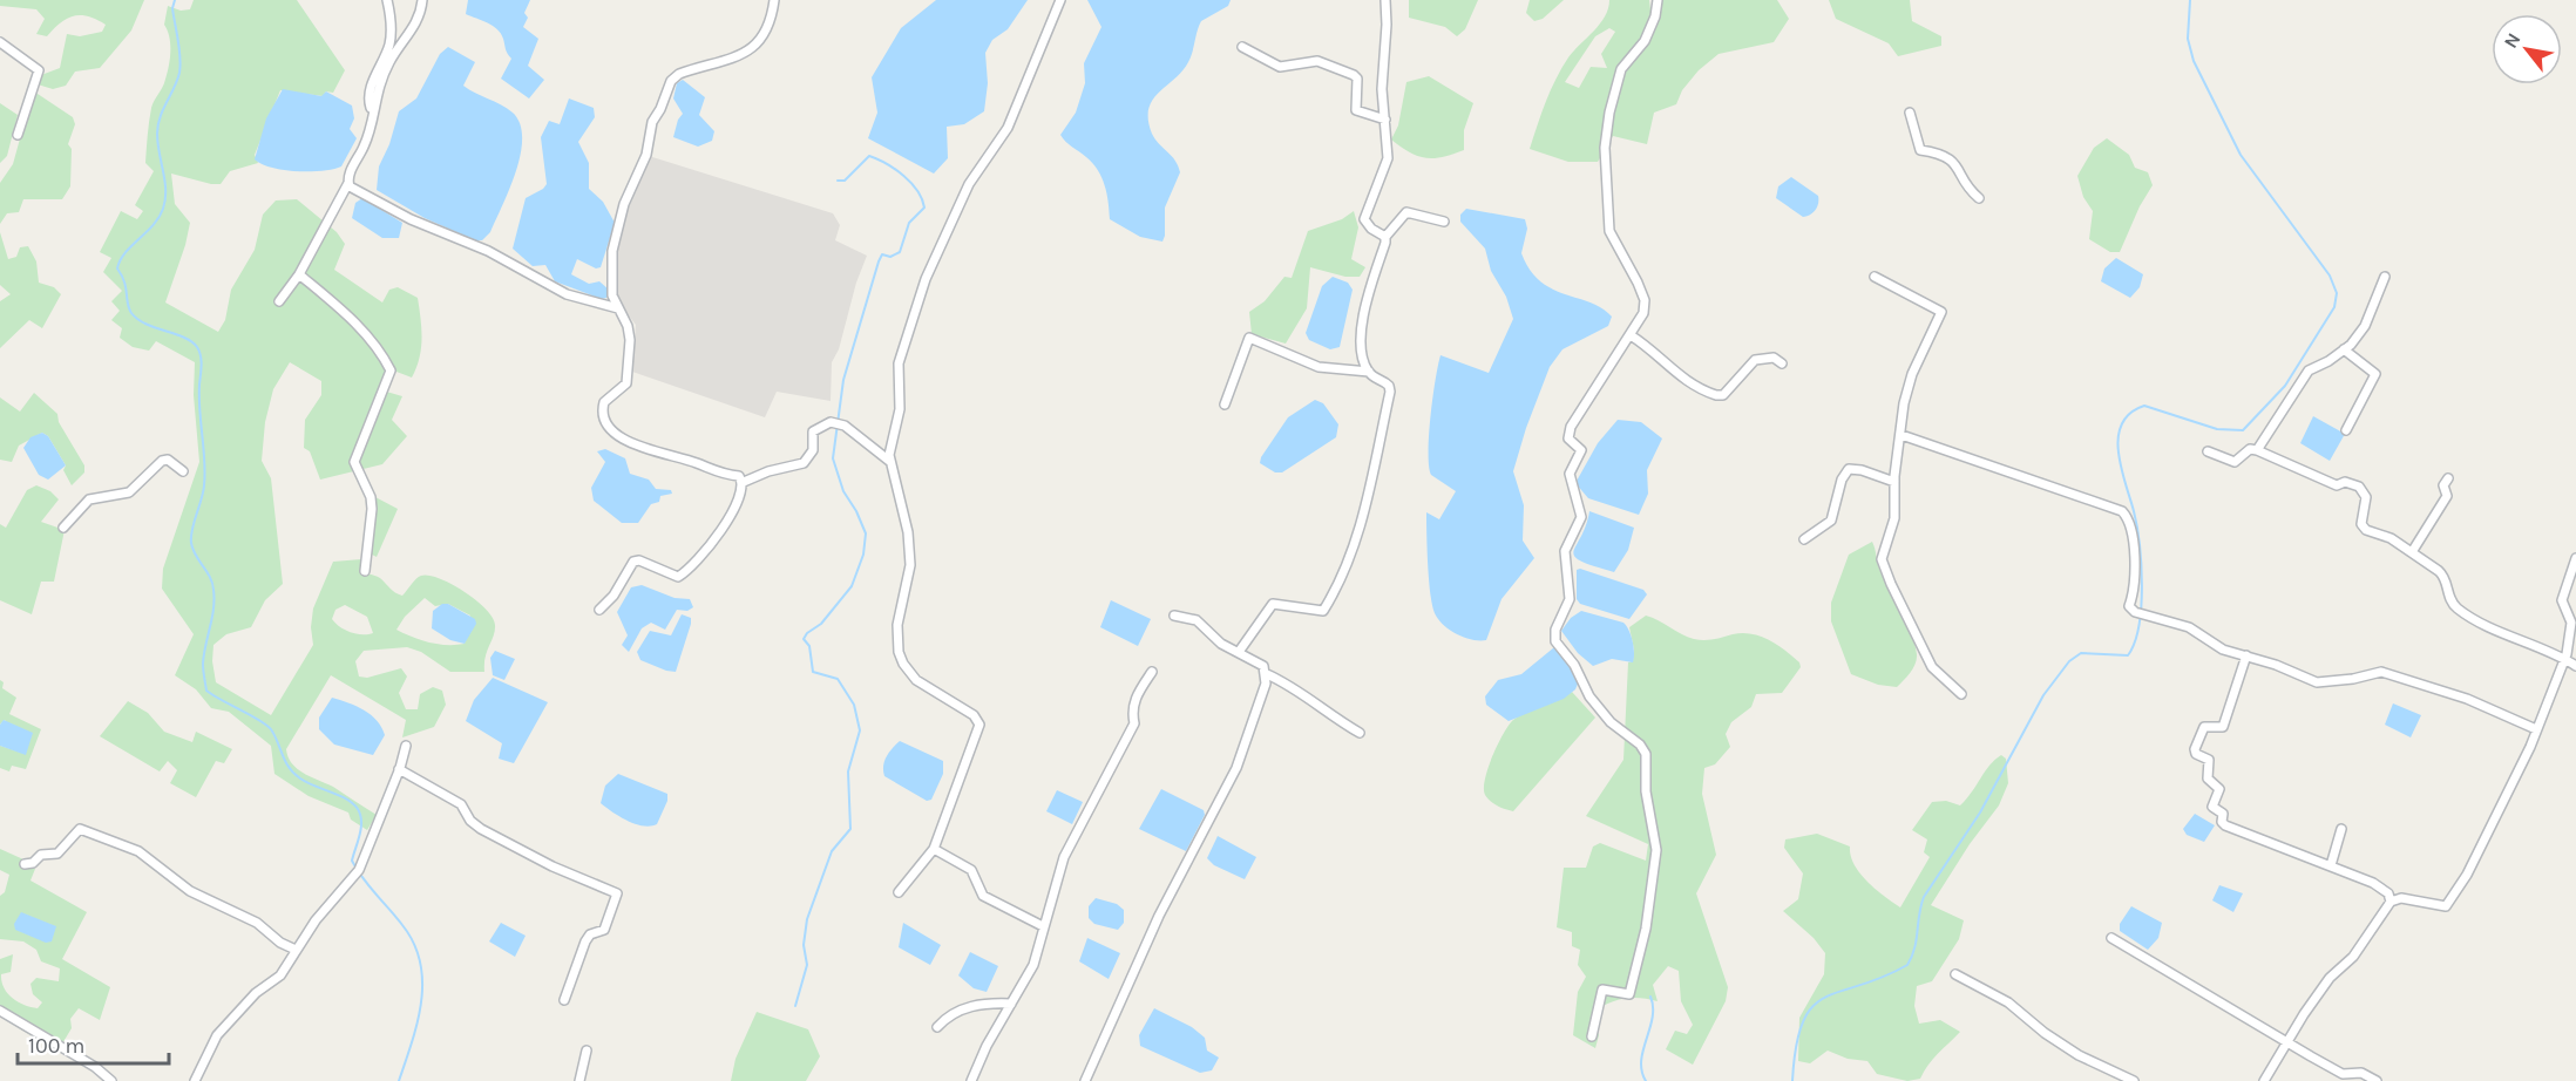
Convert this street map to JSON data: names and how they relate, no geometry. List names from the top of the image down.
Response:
{
  "scale_bar": "100 m",
  "north": "top left"
}
